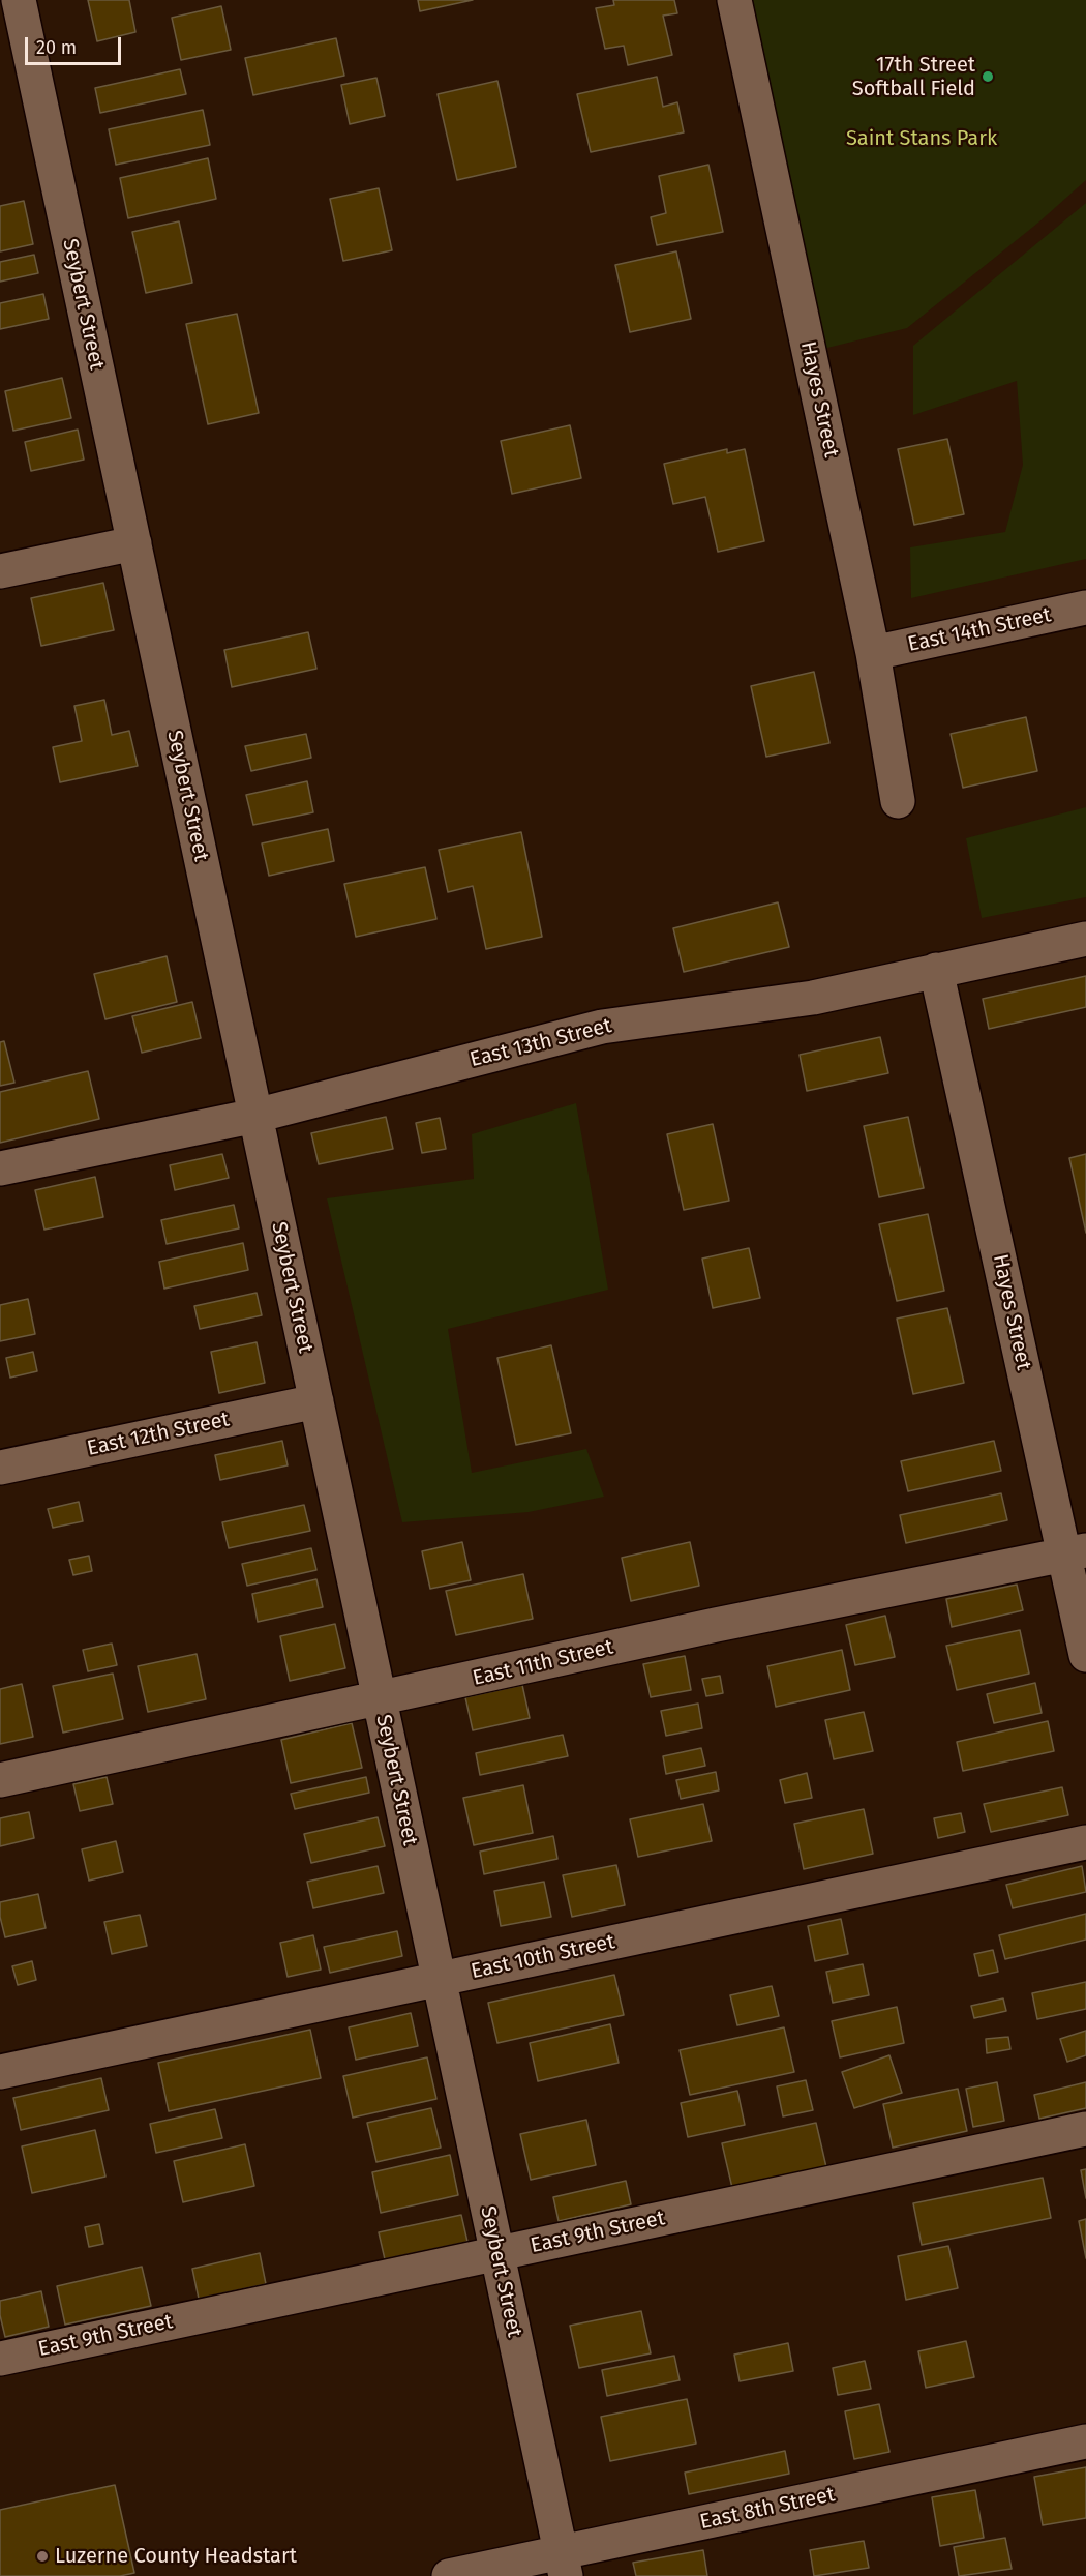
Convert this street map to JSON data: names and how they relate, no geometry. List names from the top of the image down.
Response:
{
  "streets": {
    "street": [
      "Seybert Street",
      "Hayes Street",
      "East 14th Street",
      "East 13th Street",
      "East 12th Street",
      "East 11th Street",
      "East 10th Street",
      "East 9th Street",
      "East 8th Street"
    ]
  },
  "crossings": [
    ["Seybert Street", "East 13th Street"],
    ["Seybert Street", "East 12th Street"],
    ["Seybert Street", "East 11th Street"],
    ["Seybert Street", "East 10th Street"],
    ["Seybert Street", "East 9th Street"],
    ["Seybert Street", "East 8th Street"],
    ["Hayes Street", "East 14th Street"],
    ["Hayes Street", "East 13th Street"],
    ["Hayes Street", "East 11th Street"]
  ],
  "parks": ["Saint Stans Park"],
  "places": ["17th Street Softball Field", "Luzerne County Headstart"],
  "scale_bar": "20 m"
}
